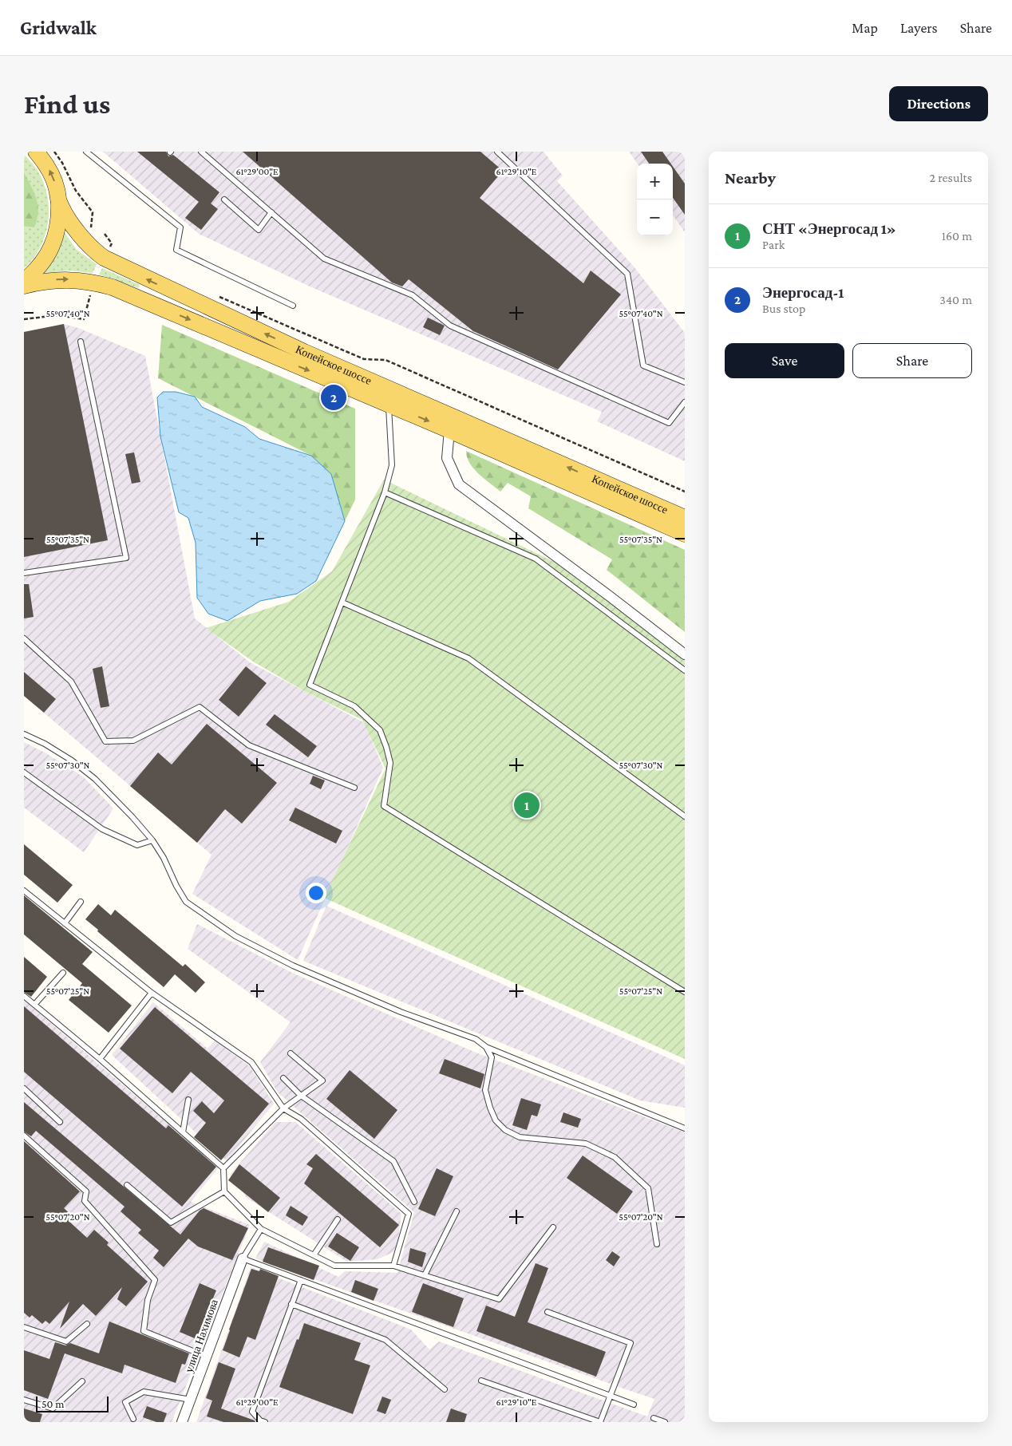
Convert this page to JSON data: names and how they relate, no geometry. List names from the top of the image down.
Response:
{
  "streets": {
    "main road": ["Копейское шоссе"],
    "street": ["улица Нахимова"]
  },
  "scale_bar": "50 m",
  "page": {
    "header": "Gridwalk",
    "nav": ["Map", "Layers", "Share"],
    "buttons": [
      "Directions",
      ["Save", "Share"]
    ],
    "title": "Find us",
    "heading": ["Nearby", "2 results"],
    "map_buttons": ["+", "−"],
    "list": [
      {
        "mark": "1",
        "name": "СНТ «Энергосад 1»",
        "note": "Park",
        "value": "160 m"
      },
      {
        "mark": "2",
        "name": "Энергосад-1",
        "note": "Bus stop",
        "value": "340 m"
      }
    ],
    "pins": ["2", "1"],
    "scale": "50 m"
  },
  "coordinates": [
    "61°29'00\"E",
    "61°29'10\"E",
    "55°07'40\"N",
    "55°07'35\"N",
    "55°07'30\"N",
    "55°07'25\"N",
    "55°07'20\"N"
  ]
}
